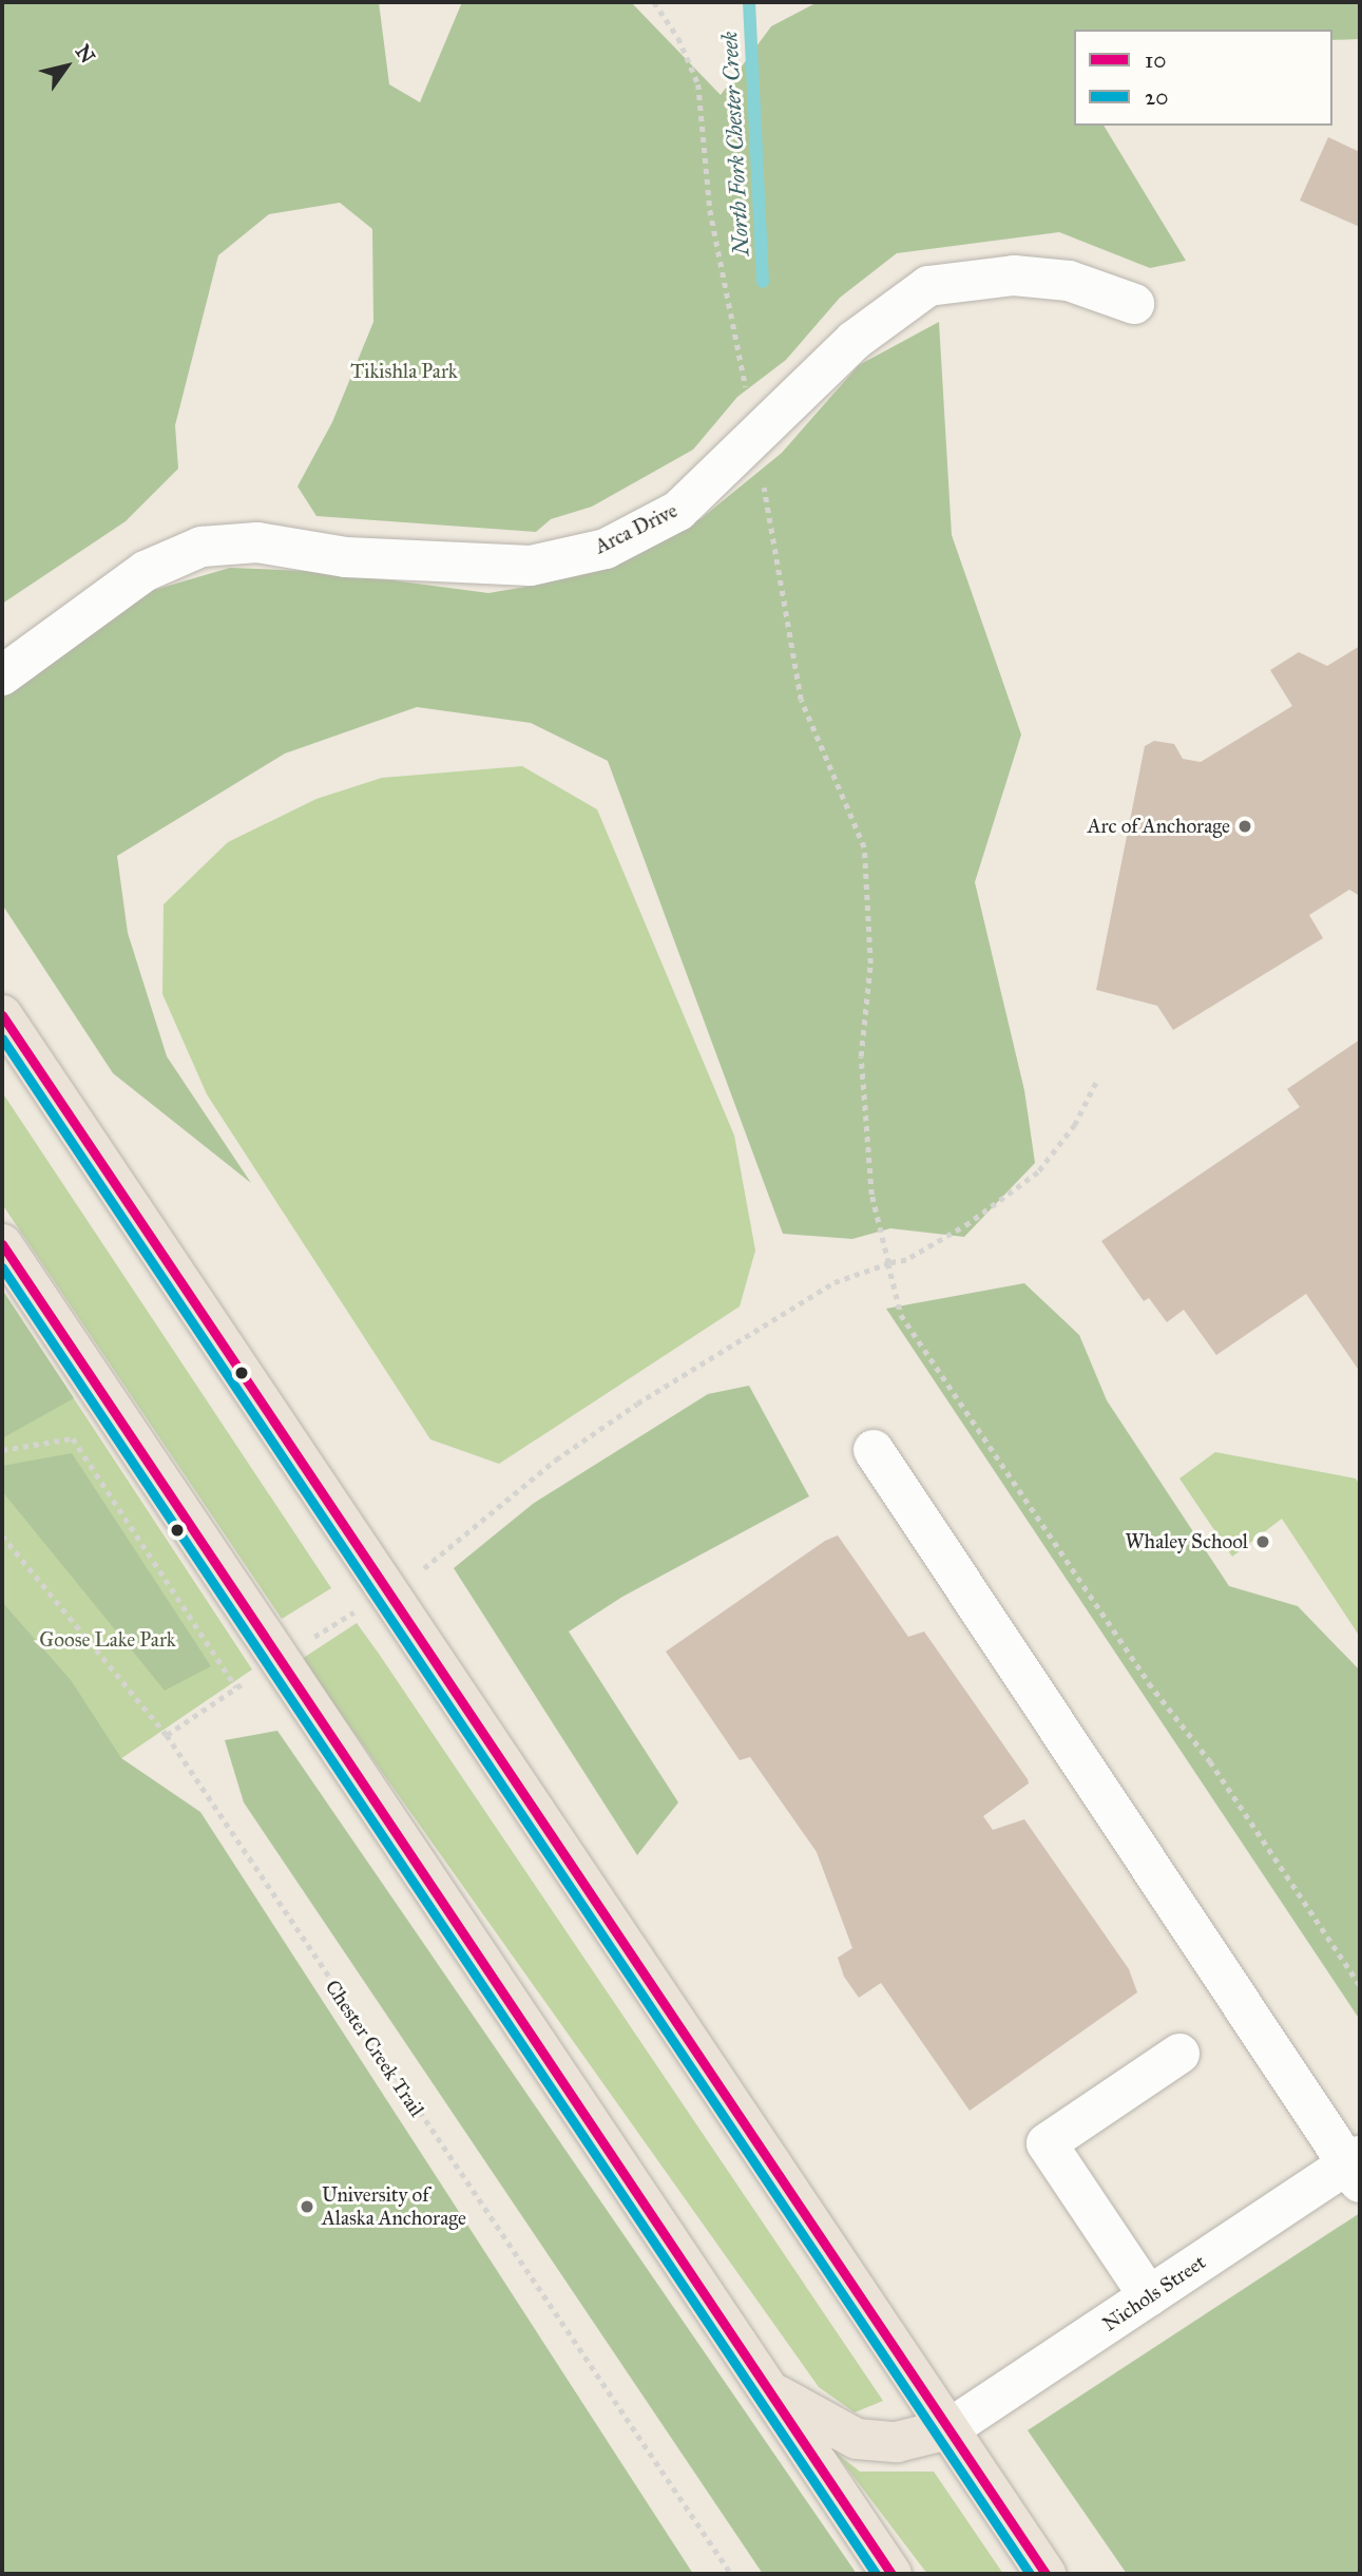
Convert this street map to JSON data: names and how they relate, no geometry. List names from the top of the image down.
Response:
{
  "streets": {
    "street": ["Arca Drive", "Nichols Street"],
    "path": ["Chester Creek Trail"]
  },
  "water": ["North Fork Chester Creek"],
  "parks": ["Tikishla Park", "Goose Lake Park"],
  "places": ["Arc of Anchorage", "Whaley School", "University of Alaska Anchorage"],
  "lines": ["transit line 10", "transit line 20"],
  "legend": ["10", "20"],
  "north": "top right"
}
